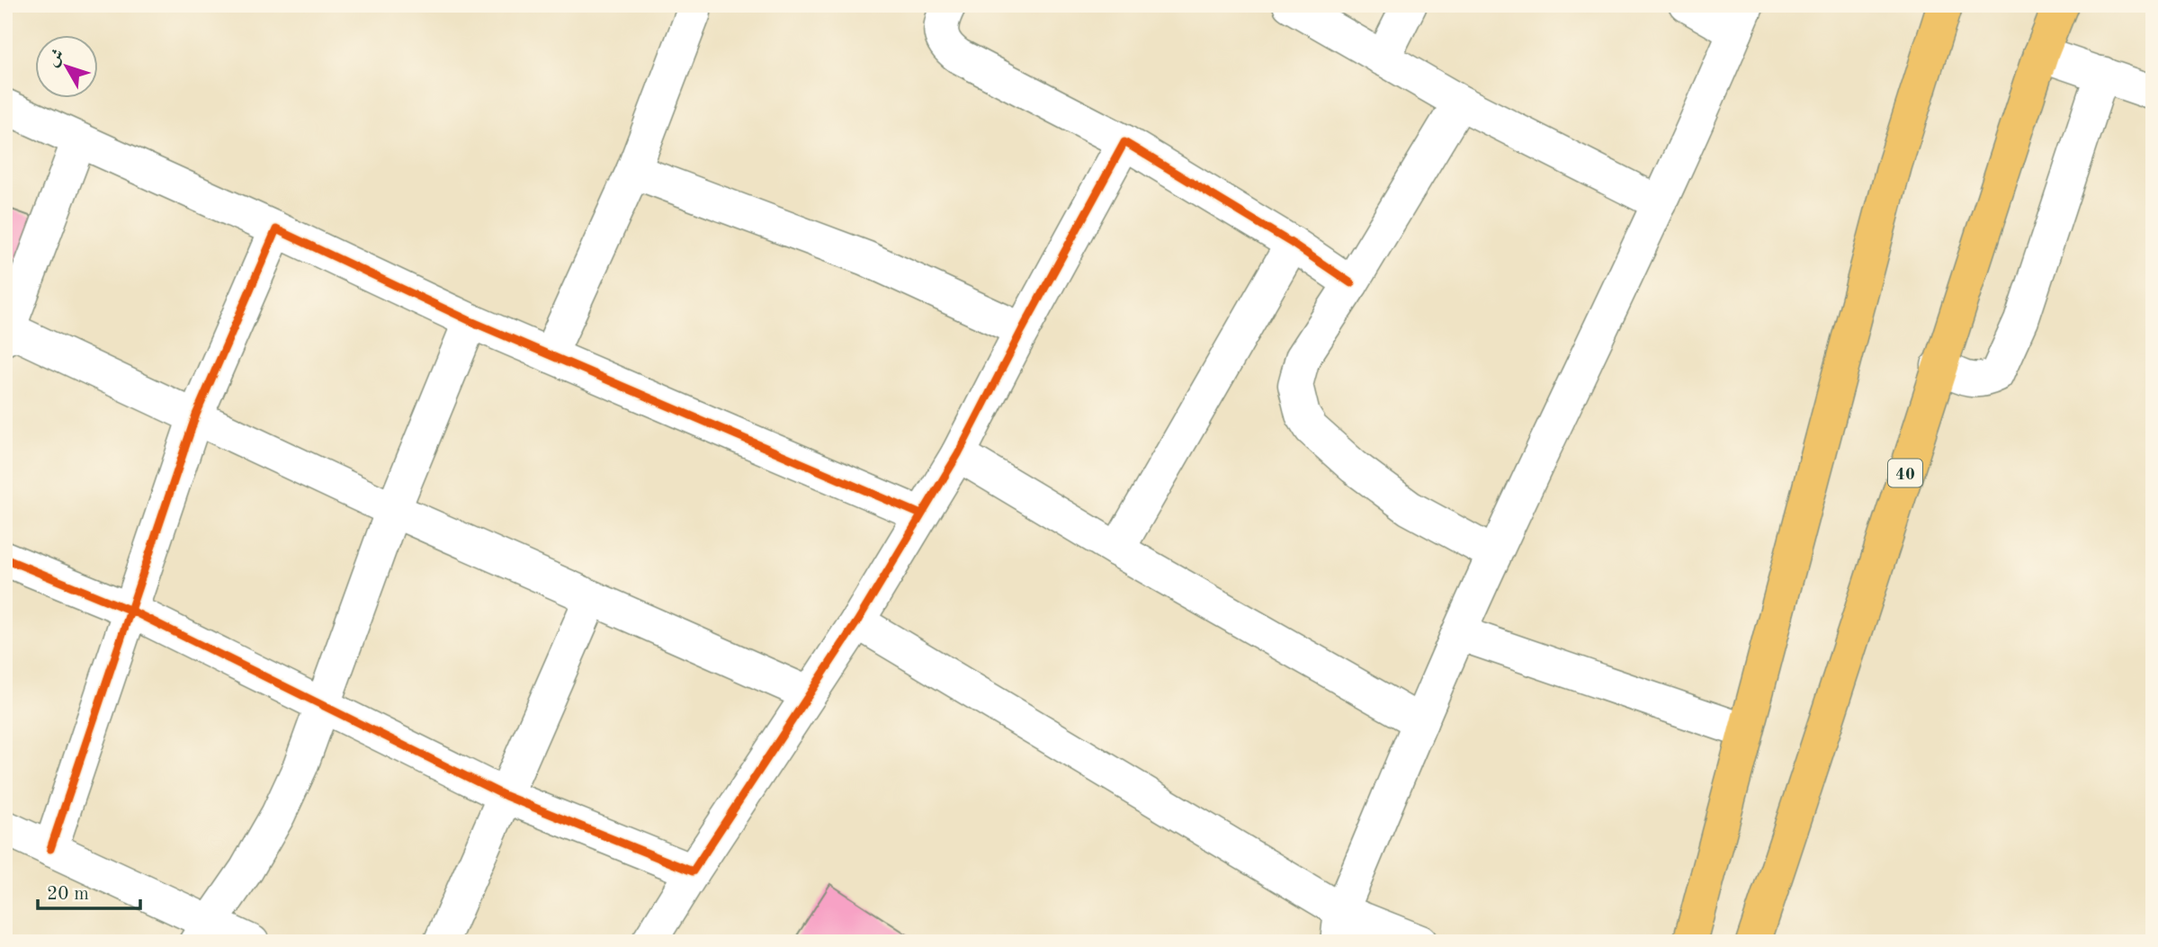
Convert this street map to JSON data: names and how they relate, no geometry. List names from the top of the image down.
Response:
{
  "streets": {
    "highway": ["40"]
  },
  "scale_bar": "20 m",
  "north": "top left"
}
